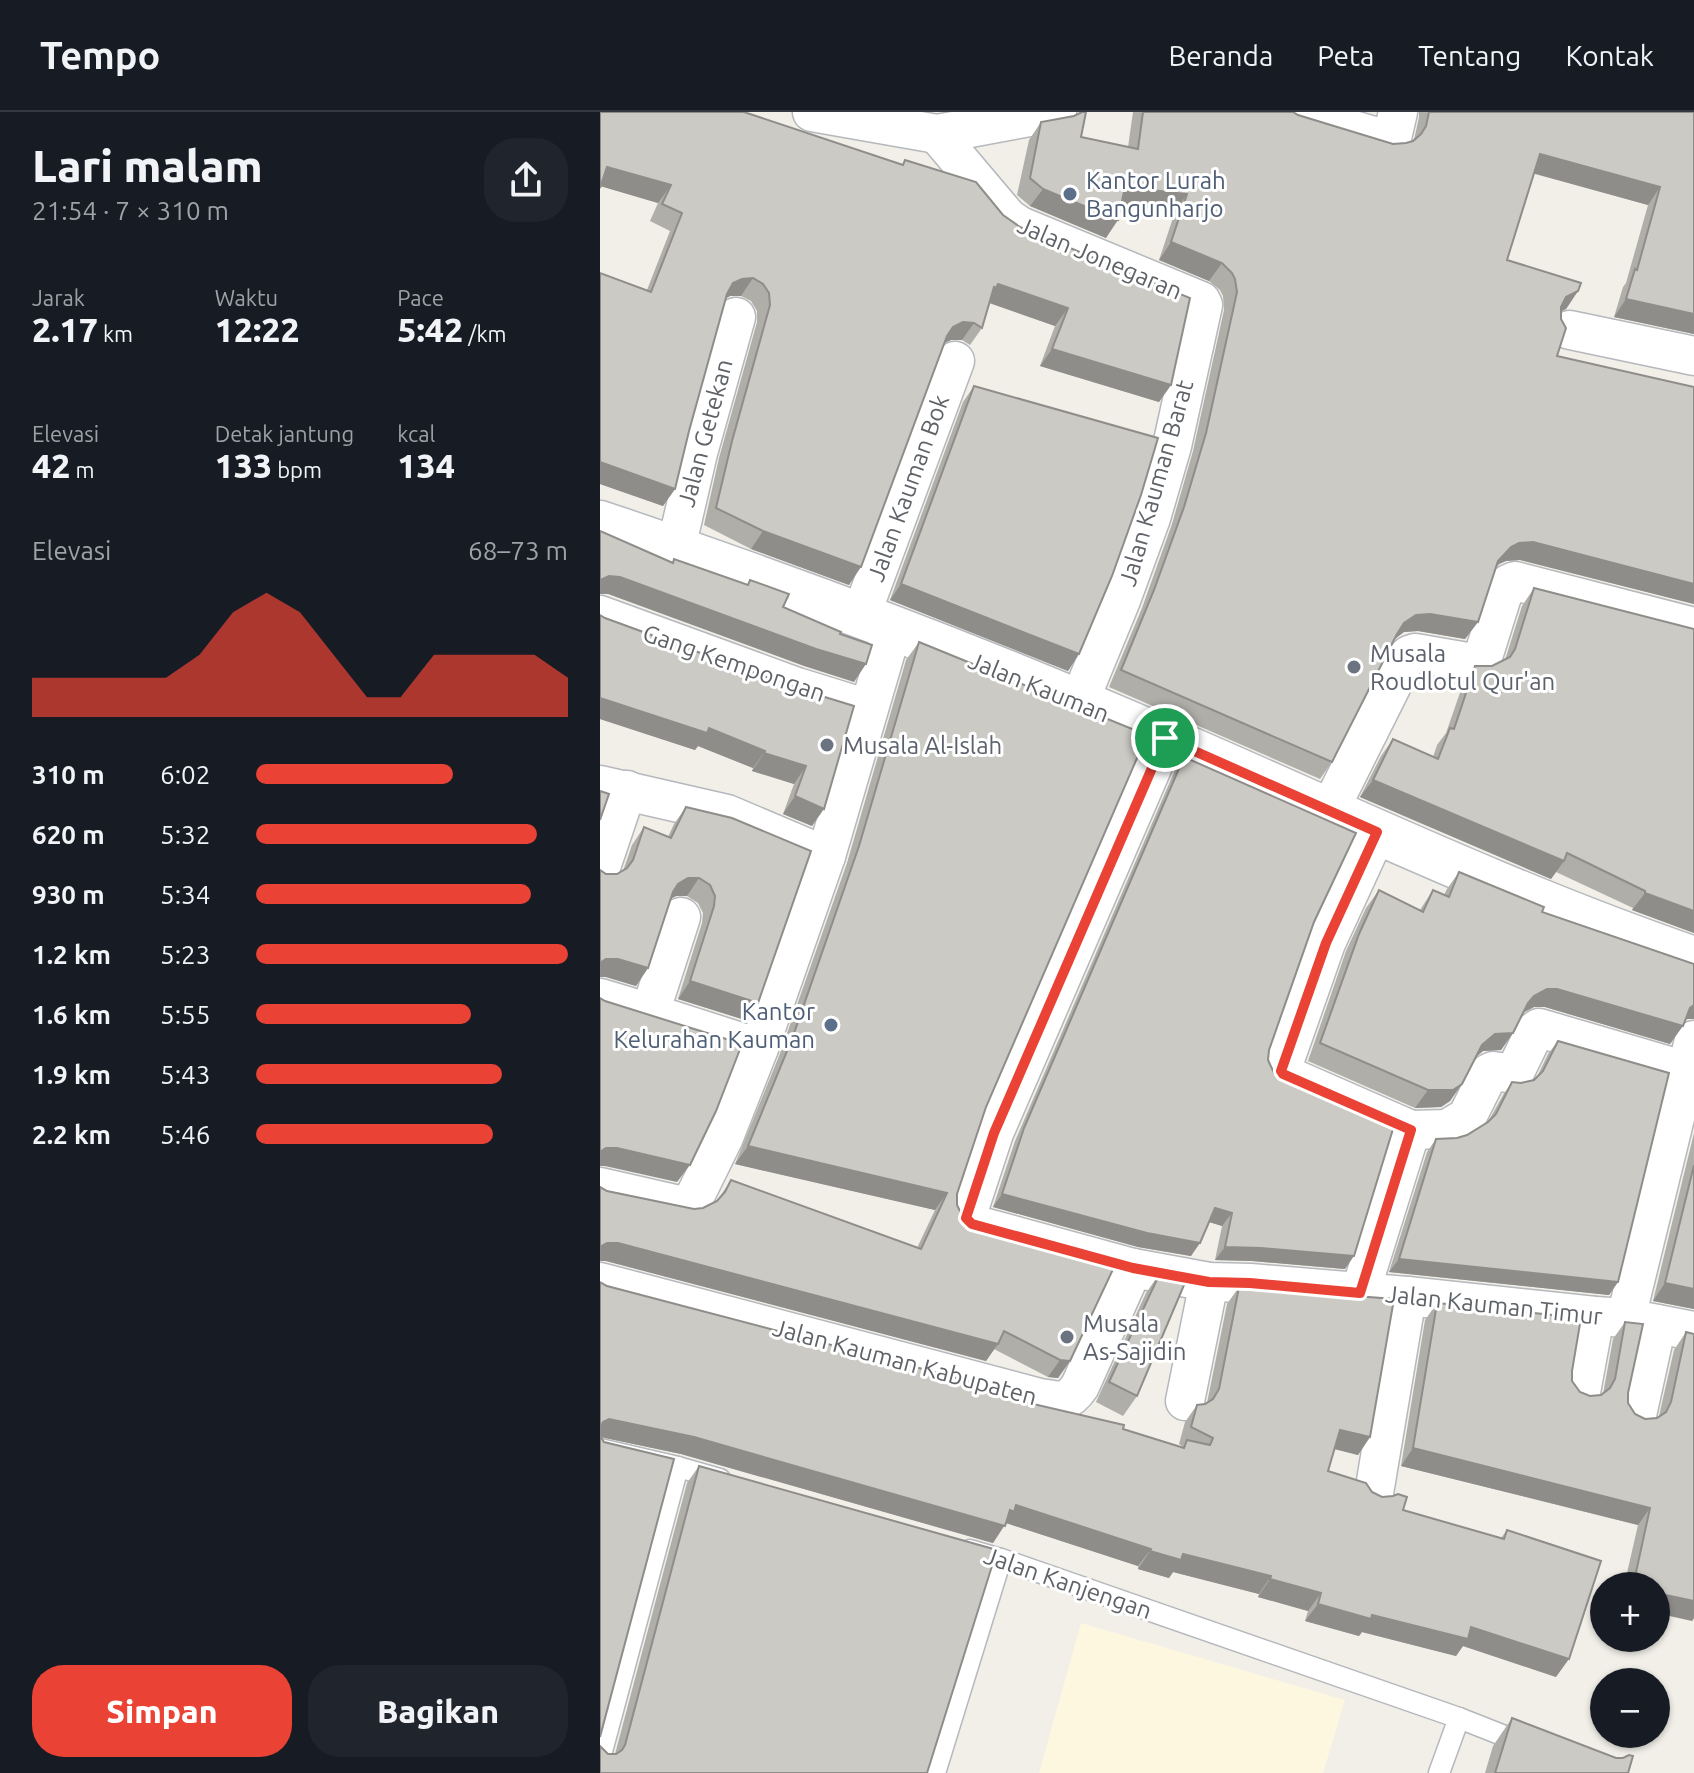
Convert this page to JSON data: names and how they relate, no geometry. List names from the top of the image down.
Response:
{
  "streets": {
    "street": [
      "Jalan Jonegaran",
      "Jalan Getekan",
      "Jalan Kauman Barat",
      "Jalan Kauman Bok",
      "Gang Kempongan",
      "Jalan Kauman",
      "Jalan Kauman Timur",
      "Jalan Kauman Kabupaten"
    ],
    "lane": ["Jalan Kanjengan"]
  },
  "crossings": [
    ["Jalan Jonegaran", "Jalan Kauman Barat"],
    ["Jalan Getekan", "Jalan Kauman"],
    ["Jalan Kauman Barat", "Jalan Kauman"],
    ["Jalan Kauman Bok", "Gang Kempongan"],
    ["Jalan Kauman Bok", "Jalan Kauman"],
    ["Jalan Kauman", "Jalan Kauman Timur"],
    ["Jalan Kauman Timur", "Jalan Kauman Kabupaten"]
  ],
  "places": [
    "Kantor Lurah Bangunharjo",
    "Musala Roudlotul Qur'an",
    "Musala Al-Islah",
    "Kantor Kelurahan Kauman",
    "Musala As-Sajidin"
  ],
  "page": {
    "header": "Tempo",
    "nav": [
      "Beranda",
      "Peta",
      "Tentang",
      "Kontak"
    ],
    "heading": ["Lari malam", "21:54 · 7 × 310 m"],
    "stats": [
      ["Jarak", "2.17 km"],
      ["Waktu", "12:22"],
      ["Pace", "5:42 /km"],
      ["Elevasi", "42 m"],
      ["Detak jantung", "133 bpm"],
      ["kcal", "134"]
    ],
    "chart": ["Elevasi", "68–73 m"],
    "list": [
      {
        "name": "310 m",
        "note": "6:02"
      },
      {
        "name": "620 m",
        "note": "5:32"
      },
      {
        "name": "930 m",
        "note": "5:34"
      },
      {
        "name": "1.2 km",
        "note": "5:23"
      },
      {
        "name": "1.6 km",
        "note": "5:55"
      },
      {
        "name": "1.9 km",
        "note": "5:43"
      },
      {
        "name": "2.2 km",
        "note": "5:46"
      }
    ],
    "map_buttons": ["+", "−"],
    "buttons": ["Simpan", "Bagikan"]
  }
}
